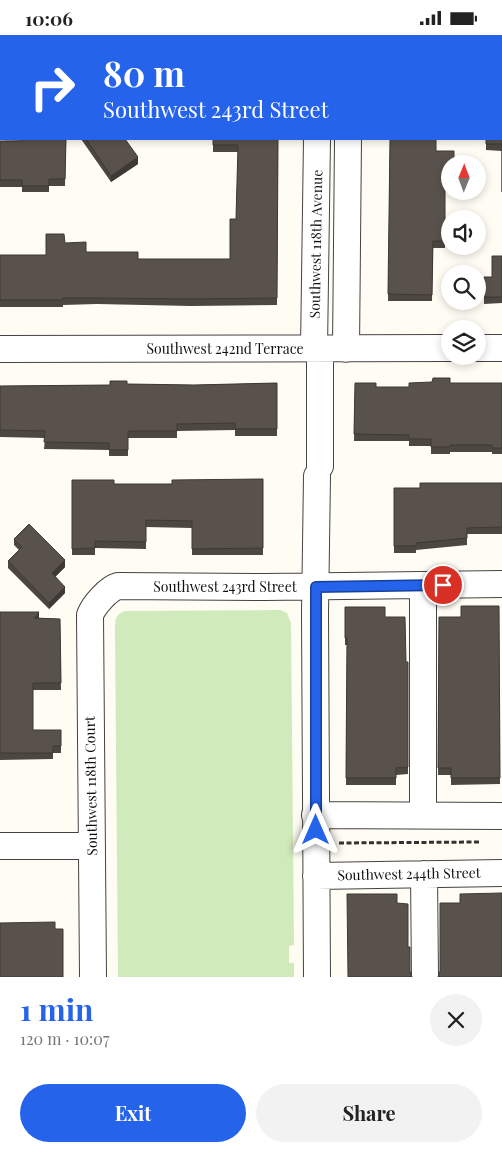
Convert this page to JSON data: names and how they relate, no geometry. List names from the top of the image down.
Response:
{
  "streets": {
    "street": [
      "Southwest 118th Avenue",
      "Southwest 242nd Terrace",
      "Southwest 243rd Street",
      "Southwest 118th Court",
      "Southwest 244th Street"
    ]
  },
  "crossings": [
    ["Southwest 118th Avenue", "Southwest 242nd Terrace"],
    ["Southwest 118th Avenue", "Southwest 243rd Street"],
    ["Southwest 243rd Street", "Southwest 118th Court"]
  ],
  "north": "top",
  "page": {
    "status": "10:06",
    "turn": ["80 m", "Southwest 243rd Street"],
    "heading": ["1 min", "120 m · 10:07"],
    "buttons": ["Exit", "Share"]
  }
}
